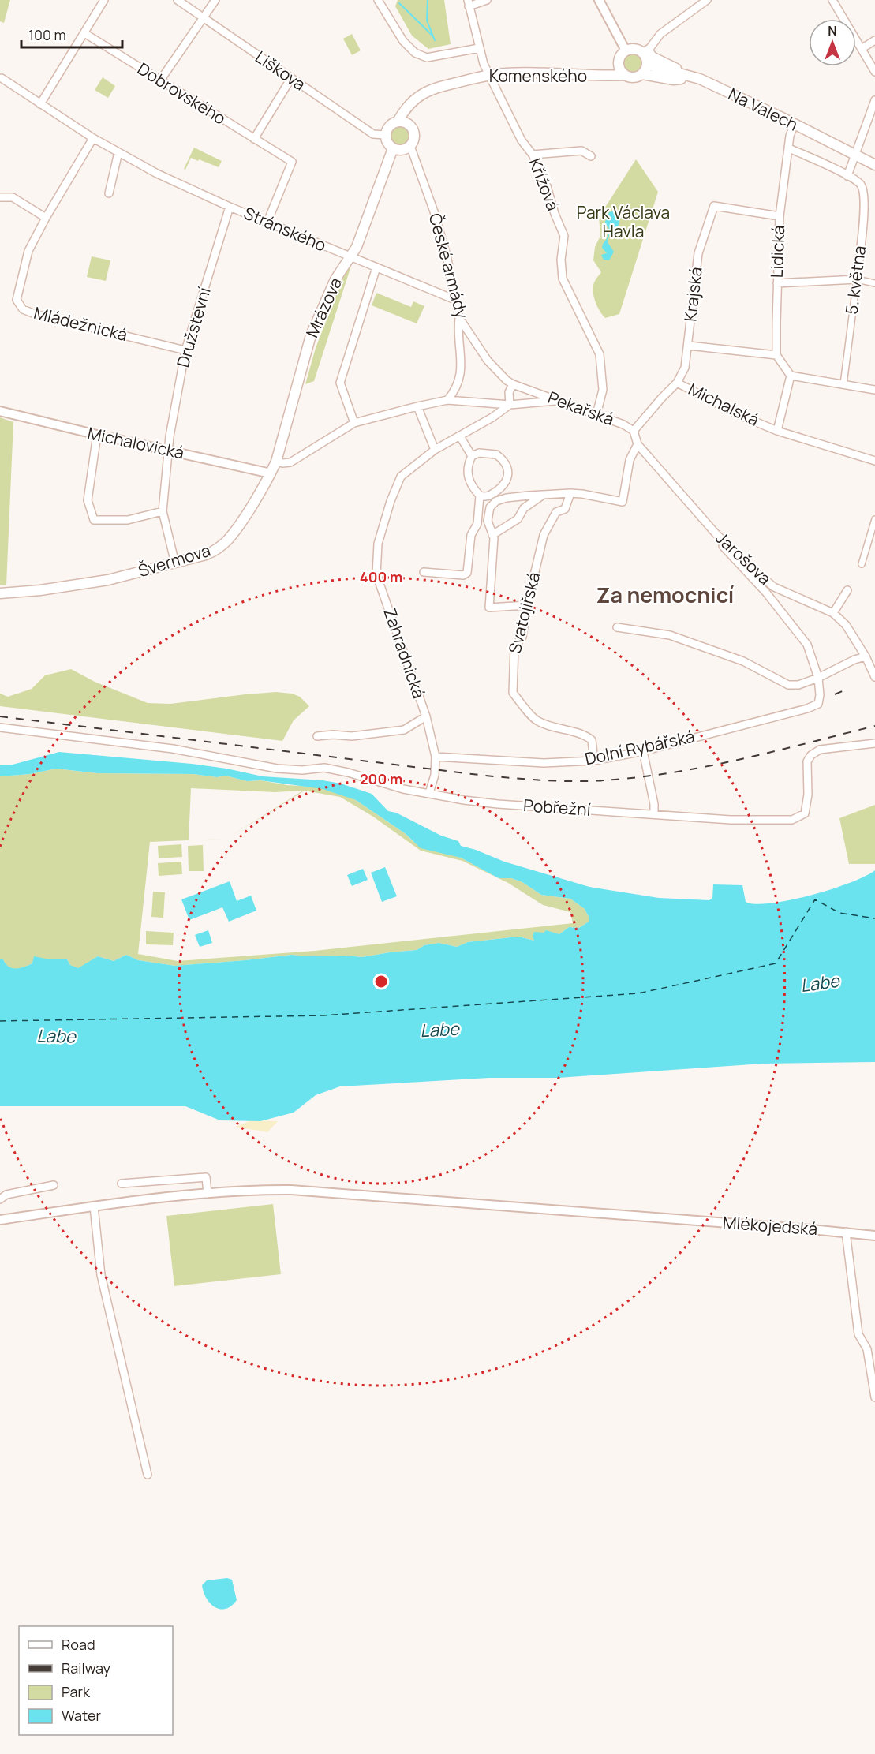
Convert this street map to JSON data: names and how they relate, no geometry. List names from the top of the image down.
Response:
{
  "streets": {
    "main road": [
      "Komenského",
      "Na Valech",
      "Mrázova",
      "Švermova"
    ],
    "street": [
      "Liškova",
      "Dobrovského",
      "Křížová",
      "Stránského",
      "Lidická",
      "České armády",
      "5. května",
      "Krajská",
      "Mládežnická",
      "Družstevní",
      "Michalská",
      "Pekařská",
      "Michalovická",
      "Jarošova",
      "Svatojiřská",
      "Zahradnická",
      "Dolní Rybářská",
      "Pobřežní",
      "Mlékojedská"
    ]
  },
  "crossings": [
    ["Liškova", "České armády"],
    ["Liškova", "Mrázova"],
    ["Komenského", "Na Valech"],
    ["Komenského", "Křížová"],
    ["Dobrovského", "Stránského"],
    ["Na Valech", "Lidická"],
    ["Křížová", "Pekařská"],
    ["Stránského", "České armády"],
    ["Stránského", "Mrázova"],
    ["Stránského", "Mládežnická"],
    ["Stránského", "Družstevní"],
    ["Lidická", "Krajská"],
    ["České armády", "Mrázova"],
    ["České armády", "Pekařská"],
    ["Krajská", "Michalská"],
    ["Mrázova", "Michalovická"],
    ["Mrázova", "Švermova"],
    ["Mládežnická", "Družstevní"],
    ["Družstevní", "Michalovická"],
    ["Družstevní", "Švermova"],
    ["Michalská", "Pekařská"],
    ["Pekařská", "Jarošova"],
    ["Michalovická", "Švermova"],
    ["Svatojiřská", "Dolní Rybářská"],
    ["Zahradnická", "Dolní Rybářská"],
    ["Zahradnická", "Pobřežní"]
  ],
  "districts": ["Za nemocnicí"],
  "water": ["Labe"],
  "parks": ["Park Václava Havla"],
  "legend": [
    "Road",
    "Railway",
    "Park",
    "Water"
  ],
  "scale_bar": "100 m",
  "north": "top",
  "rings": ["400 m", "200 m"]
}
